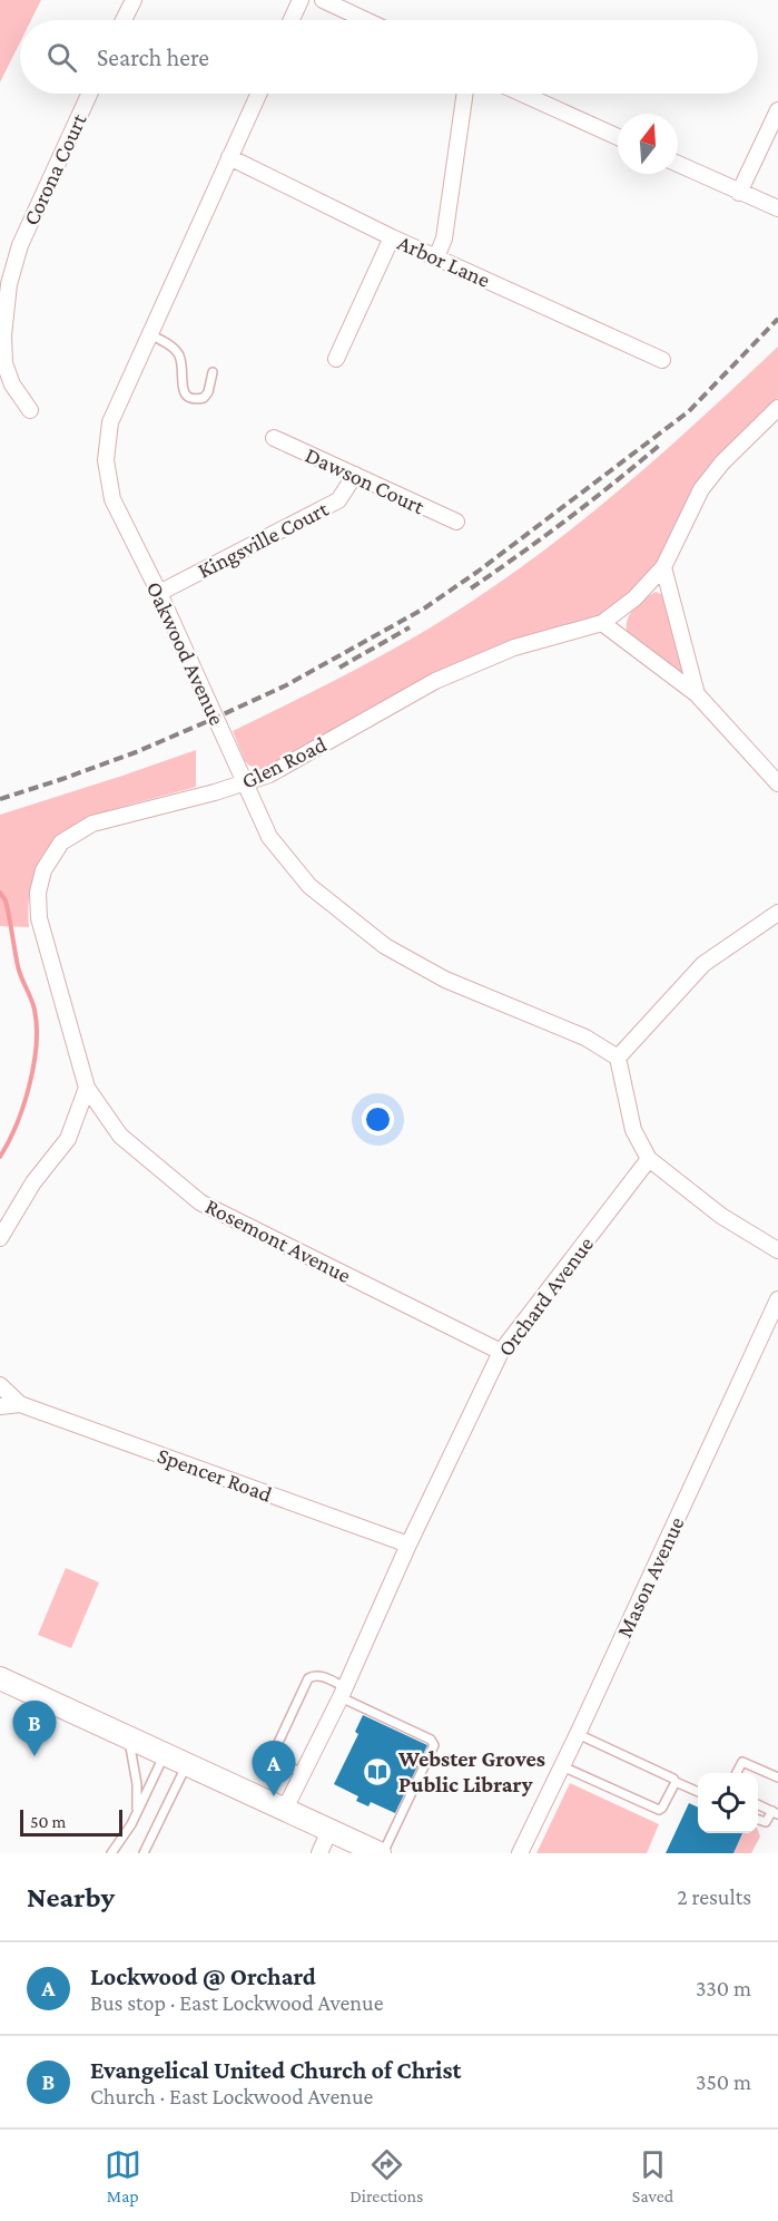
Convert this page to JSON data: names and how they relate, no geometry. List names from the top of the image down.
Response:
{
  "streets": {
    "street": [
      "Corona Court",
      "Arbor Lane",
      "Dawson Court",
      "Kingsville Court",
      "Oakwood Avenue",
      "Glen Road",
      "Rosemont Avenue",
      "Orchard Avenue",
      "Spencer Road",
      "Mason Avenue"
    ]
  },
  "crossings": [
    ["Arbor Lane", "Oakwood Avenue"],
    ["Dawson Court", "Kingsville Court"],
    ["Kingsville Court", "Oakwood Avenue"],
    ["Oakwood Avenue", "Glen Road"],
    ["Glen Road", "Rosemont Avenue"],
    ["Rosemont Avenue", "Orchard Avenue"],
    ["Orchard Avenue", "Spencer Road"]
  ],
  "places": {
    "library": ["Webster Groves Public Library"]
  },
  "scale_bar": "50 m",
  "north": "top",
  "page": {
    "search": "Search here",
    "pins": ["B", "A"],
    "scale": "50 m",
    "heading": ["Nearby", "2 results"],
    "list": [
      {
        "mark": "A",
        "name": "Lockwood @ Orchard",
        "note": "Bus stop · East Lockwood Avenue",
        "value": "330 m"
      },
      {
        "mark": "B",
        "name": "Evangelical United Church of Christ",
        "note": "Church · East Lockwood Avenue",
        "value": "350 m"
      }
    ],
    "nav": ["Map", "Directions", "Saved"]
  }
}
